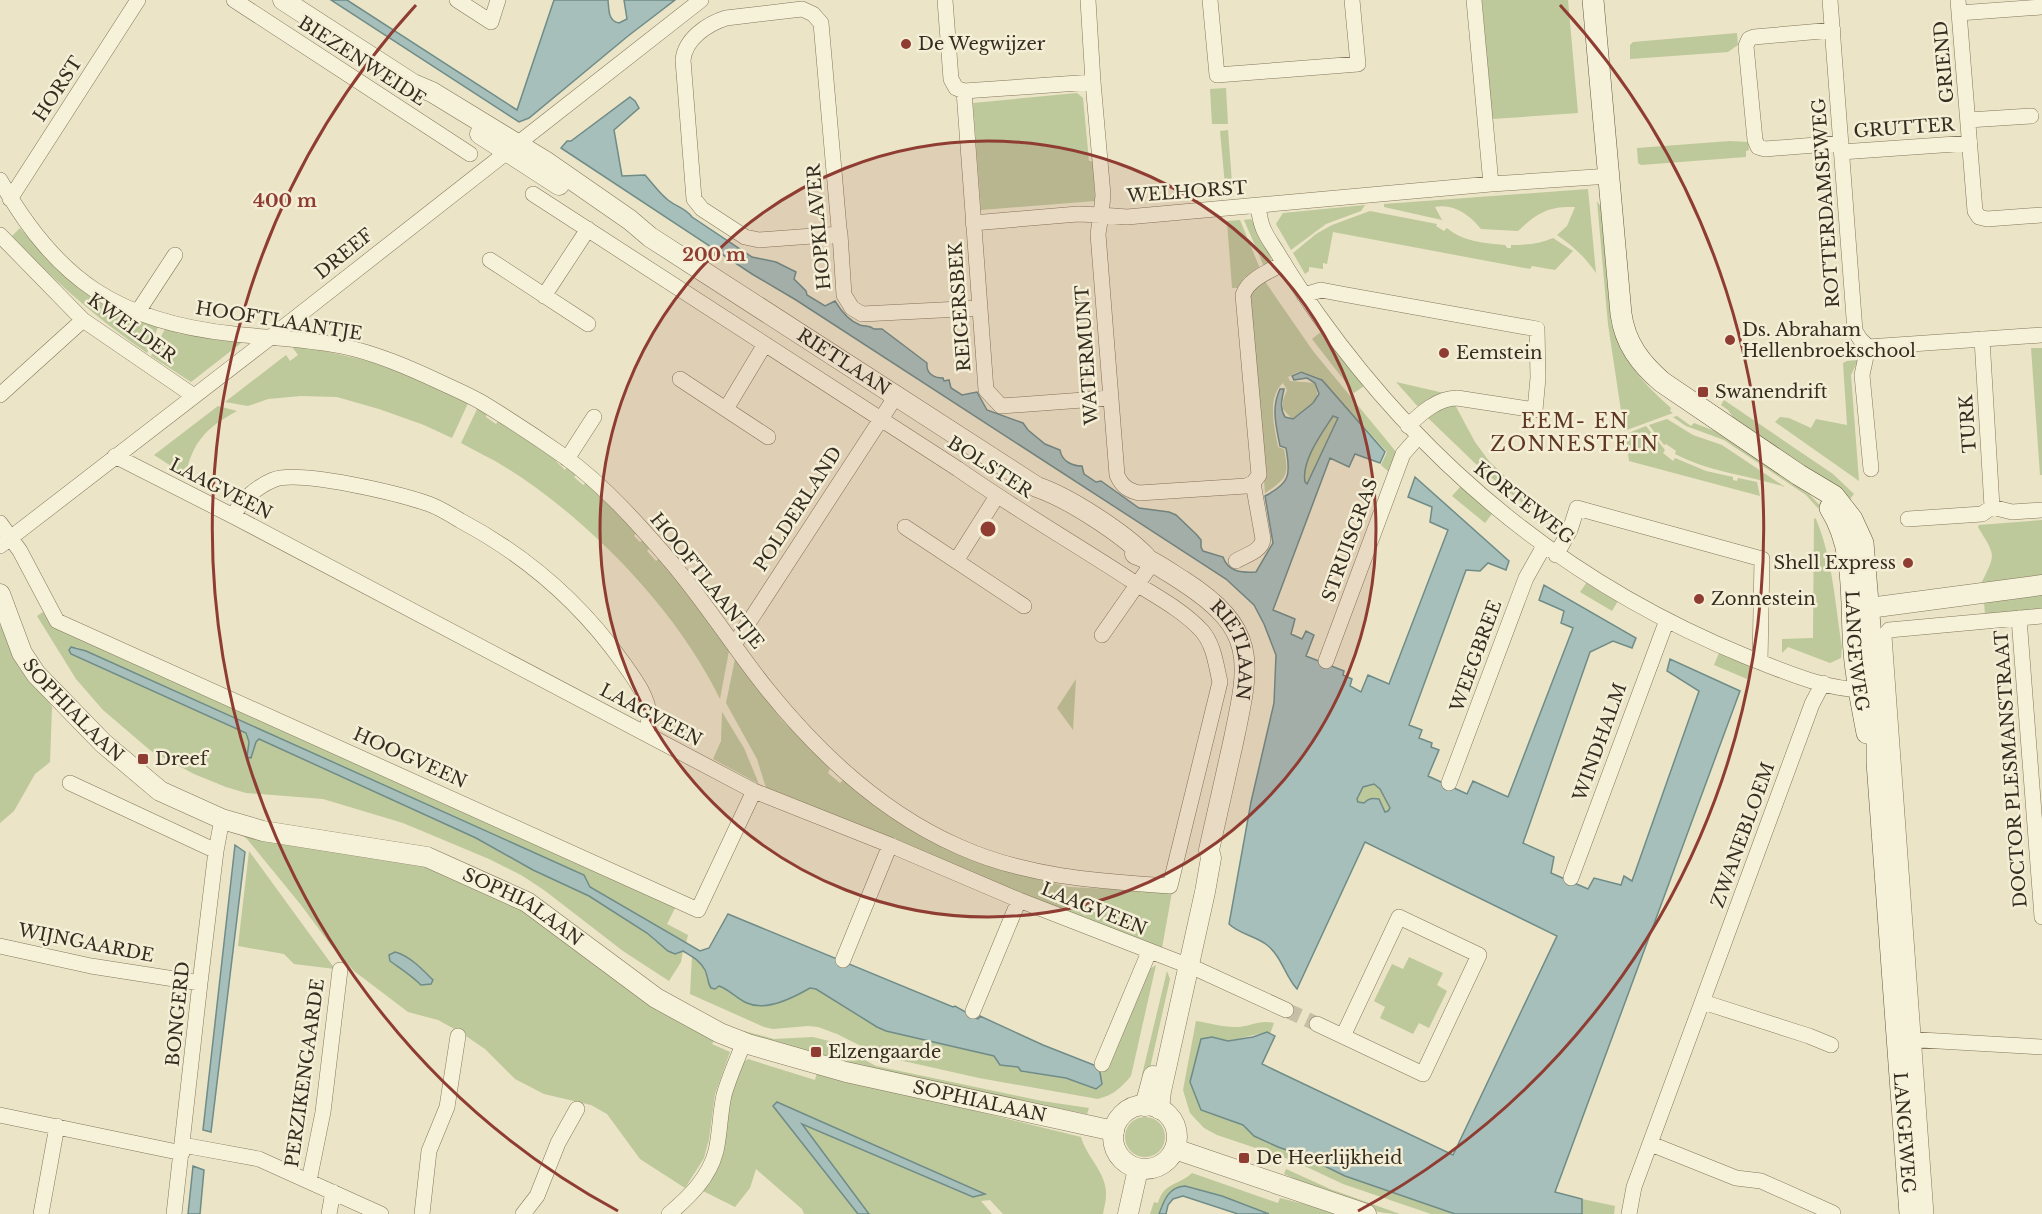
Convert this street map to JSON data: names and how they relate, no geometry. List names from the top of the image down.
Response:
{
  "streets": {
    "main road": ["LANGEWEG"],
    "street": [
      "BIEZENWEIDE",
      "GRIEND",
      "HORST",
      "GRUTTER",
      "WELHORST",
      "ROTTERDAMSEWEG",
      "HOPKLAVER",
      "DREEF",
      "REIGERSBEK",
      "HOOFTLAANTJE",
      "KWELDER",
      "WATERMUNT",
      "RIETLAAN",
      "TURK",
      "BOLSTER",
      "LAAGVEEN",
      "KORTEWEG",
      "POLDERLAND",
      "STRUISGRAS",
      "WEEGBREE",
      "SOPHIALAAN",
      "WINDHALM",
      "HOOGVEEN",
      "DOCTOR PLESMANSTRAAT",
      "ZWANEBLOEM",
      "WIJNGAARDE",
      "BONGERD",
      "PERZIKENGAARDE"
    ]
  },
  "crossings": [
    ["GRIEND", "GRUTTER"],
    ["HORST", "HOOFTLAANTJE"],
    ["GRUTTER", "ROTTERDAMSEWEG"],
    ["WELHORST", "WATERMUNT"],
    ["WELHORST", "KORTEWEG"],
    ["WELHORST", "LANGEWEG"],
    ["HOPKLAVER", "REIGERSBEK"],
    ["DREEF", "HOOFTLAANTJE"],
    ["DREEF", "KWELDER"],
    ["DREEF", "RIETLAAN"],
    ["DREEF", "LAAGVEEN"],
    ["DREEF", "HOOGVEEN"],
    ["REIGERSBEK", "WATERMUNT"],
    ["HOOFTLAANTJE", "BOLSTER"],
    ["HOOFTLAANTJE", "POLDERLAND"],
    ["RIETLAAN", "LAAGVEEN"],
    ["RIETLAAN", "POLDERLAND"],
    ["RIETLAAN", "SOPHIALAAN"],
    ["BOLSTER", "POLDERLAND"],
    ["LAAGVEEN", "HOOGVEEN"],
    ["KORTEWEG", "STRUISGRAS"],
    ["KORTEWEG", "LANGEWEG"],
    ["KORTEWEG", "WEEGBREE"],
    ["KORTEWEG", "WINDHALM"],
    ["KORTEWEG", "ZWANEBLOEM"],
    ["LANGEWEG", "DOCTOR PLESMANSTRAAT"],
    ["SOPHIALAAN", "BONGERD"],
    ["WIJNGAARDE", "BONGERD"],
    ["BONGERD", "PERZIKENGAARDE"]
  ],
  "districts": ["EEM- EN ZONNESTEIN"],
  "places": {
    "other": [
      "De Wegwijzer",
      "Ds. Abraham Hellenbroekschool",
      "Eemstein",
      "Shell Express",
      "Zonnestein"
    ],
    "transit": [
      "Swanendrift",
      "Dreef",
      "Elzengaarde",
      "De Heerlijkheid"
    ]
  },
  "rings": ["400 m", "200 m"]
}
